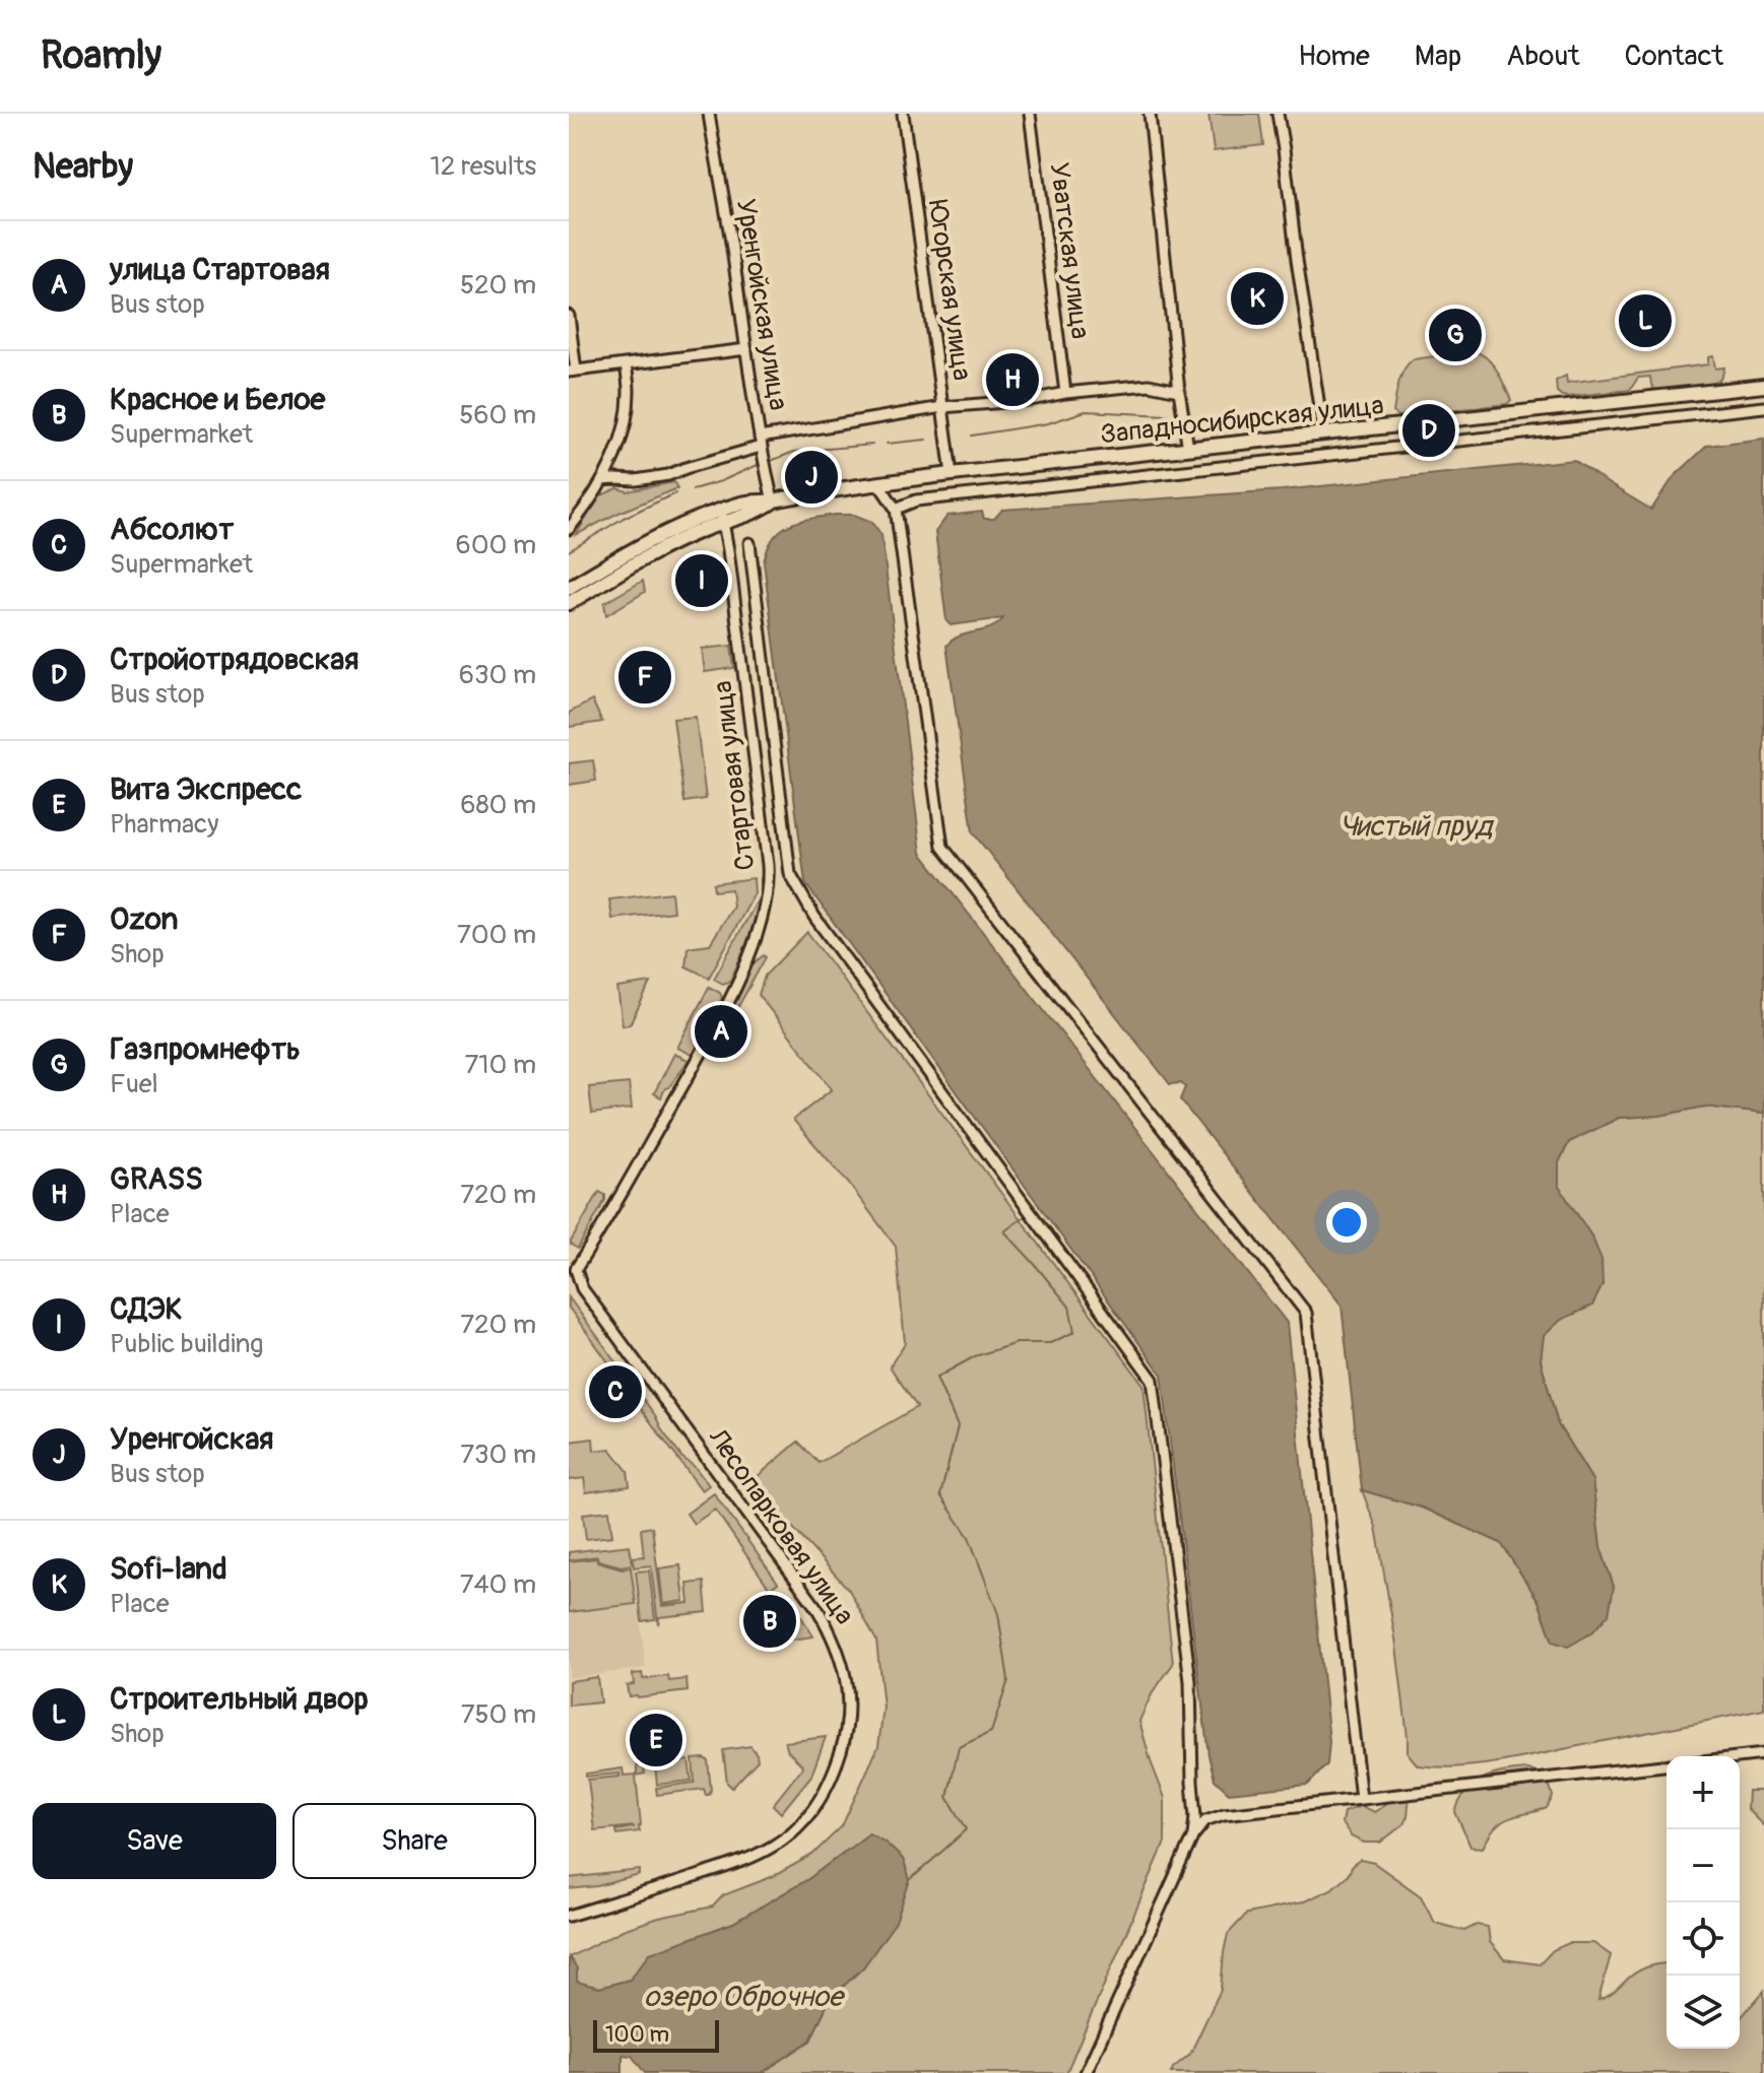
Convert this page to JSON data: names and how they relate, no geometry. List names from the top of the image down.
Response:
{
  "streets": {
    "main road": ["Западносибирская улица"],
    "street": [
      "Уватская улица",
      "Югорская улица",
      "Уренгойская улица",
      "Стартовая улица",
      "Лесопарковая улица"
    ]
  },
  "crossings": [
    ["Югорская улица", "Западносибирская улица"],
    ["Уренгойская улица", "Западносибирская улица"],
    ["Западносибирская улица", "Стартовая улица"],
    ["Стартовая улица", "Лесопарковая улица"]
  ],
  "water": ["Чистый пруд", "озеро Оброчное"],
  "scale_bar": "100 m",
  "page": {
    "header": "Roamly",
    "nav": [
      "Home",
      "Map",
      "About",
      "Contact"
    ],
    "heading": ["Nearby", "12 results"],
    "list": [
      {
        "mark": "A",
        "name": "улица Стартовая",
        "note": "Bus stop",
        "value": "520 m"
      },
      {
        "mark": "B",
        "name": "Красное и Белое",
        "note": "Supermarket",
        "value": "560 m"
      },
      {
        "mark": "C",
        "name": "Абсолют",
        "note": "Supermarket",
        "value": "600 m"
      },
      {
        "mark": "D",
        "name": "Стройотрядовская",
        "note": "Bus stop",
        "value": "630 m"
      },
      {
        "mark": "E",
        "name": "Вита Экспресс",
        "note": "Pharmacy",
        "value": "680 m"
      },
      {
        "mark": "F",
        "name": "Ozon",
        "note": "Shop",
        "value": "700 m"
      },
      {
        "mark": "G",
        "name": "Газпромнефть",
        "note": "Fuel",
        "value": "710 m"
      },
      {
        "mark": "H",
        "name": "GRASS",
        "note": "Place",
        "value": "720 m"
      },
      {
        "mark": "I",
        "name": "СДЭК",
        "note": "Public building",
        "value": "720 m"
      },
      {
        "mark": "J",
        "name": "Уренгойская",
        "note": "Bus stop",
        "value": "730 m"
      },
      {
        "mark": "K",
        "name": "Sofi-land",
        "note": "Place",
        "value": "740 m"
      },
      {
        "mark": "L",
        "name": "Строительный двор",
        "note": "Shop",
        "value": "750 m"
      }
    ],
    "pins": [
      "K",
      "L",
      "G",
      "H",
      "D",
      "J",
      "I",
      "F",
      "A",
      "C",
      "B",
      "E"
    ],
    "map_buttons": ["+", "−"],
    "buttons": ["Save", "Share"],
    "scale": "100 m"
  }
}
